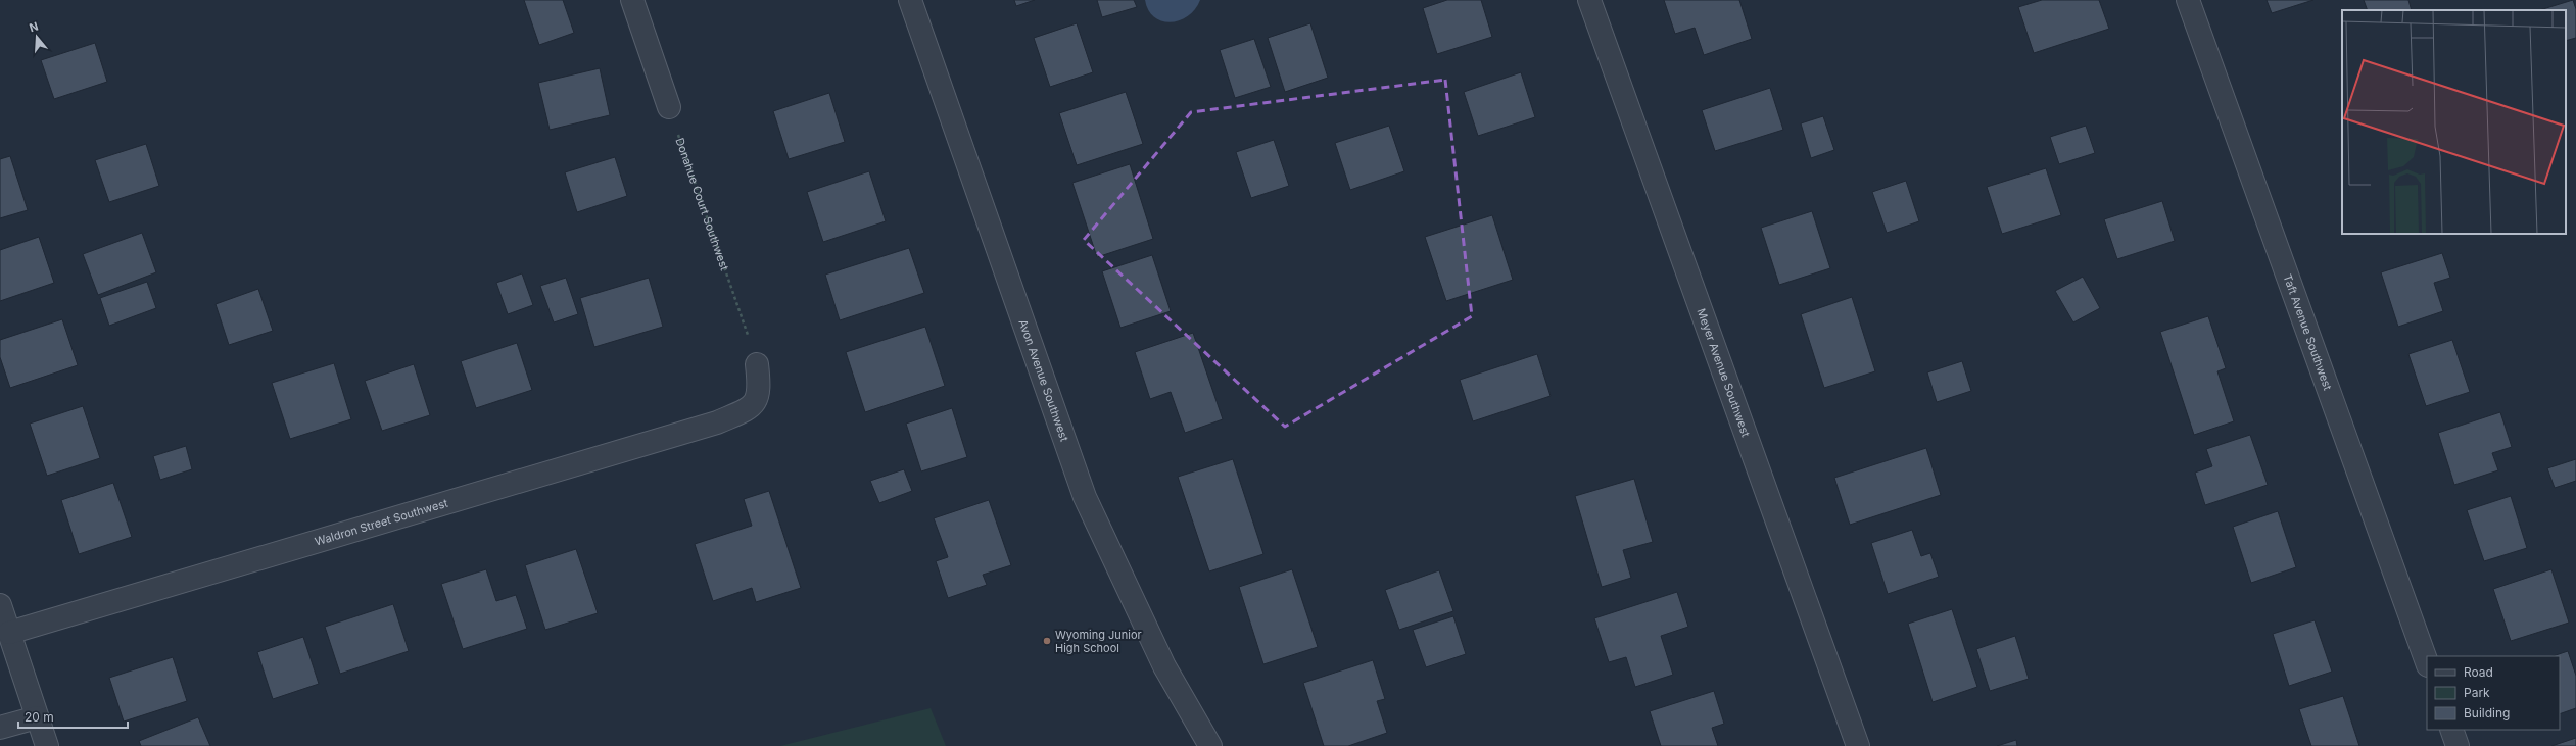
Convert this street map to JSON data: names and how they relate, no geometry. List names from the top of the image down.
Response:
{
  "streets": {
    "street": [
      "Taft Avenue Southwest",
      "Meyer Avenue Southwest",
      "Avon Avenue Southwest",
      "Waldron Street Southwest"
    ],
    "path": ["Donahue Court Southwest"]
  },
  "crossings": [
    ["Donahue Court Southwest", "Waldron Street Southwest"]
  ],
  "places": ["Wyoming Junior High School"],
  "legend": ["Road", "Park", "Building"],
  "scale_bar": "20 m",
  "north": "top"
}
